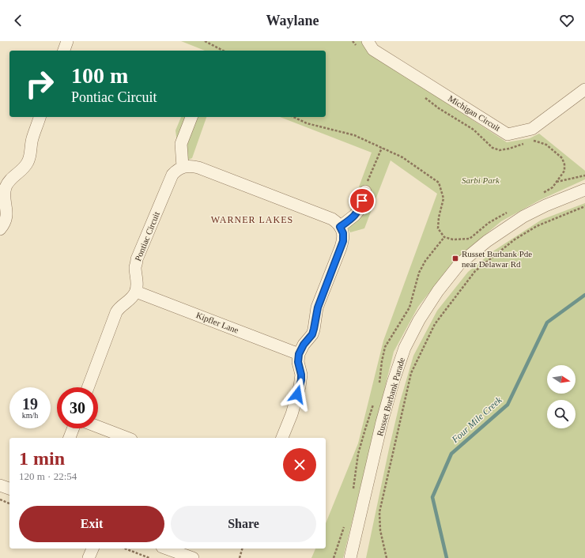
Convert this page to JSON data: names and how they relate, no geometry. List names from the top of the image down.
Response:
{
  "streets": {
    "street": [
      "Michigan Circuit",
      "Pontiac Circuit",
      "Kipfler Lane",
      "Russet Burbank Parade"
    ]
  },
  "crossings": [
    ["Pontiac Circuit", "Kipfler Lane"]
  ],
  "districts": ["WARNER LAKES"],
  "water": ["Four Mile Creek"],
  "parks": ["Sarbi Park"],
  "places": {
    "transit": ["Russet Burbank Pde near Delawar Rd"]
  },
  "north": "right",
  "page": {
    "header": "Waylane",
    "turn": ["100 m", "Pontiac Circuit"],
    "speed": "19 km/h",
    "limit": "30",
    "heading": ["1 min", "120 m · 22:54"],
    "buttons": ["Exit", "Share"]
  }
}
